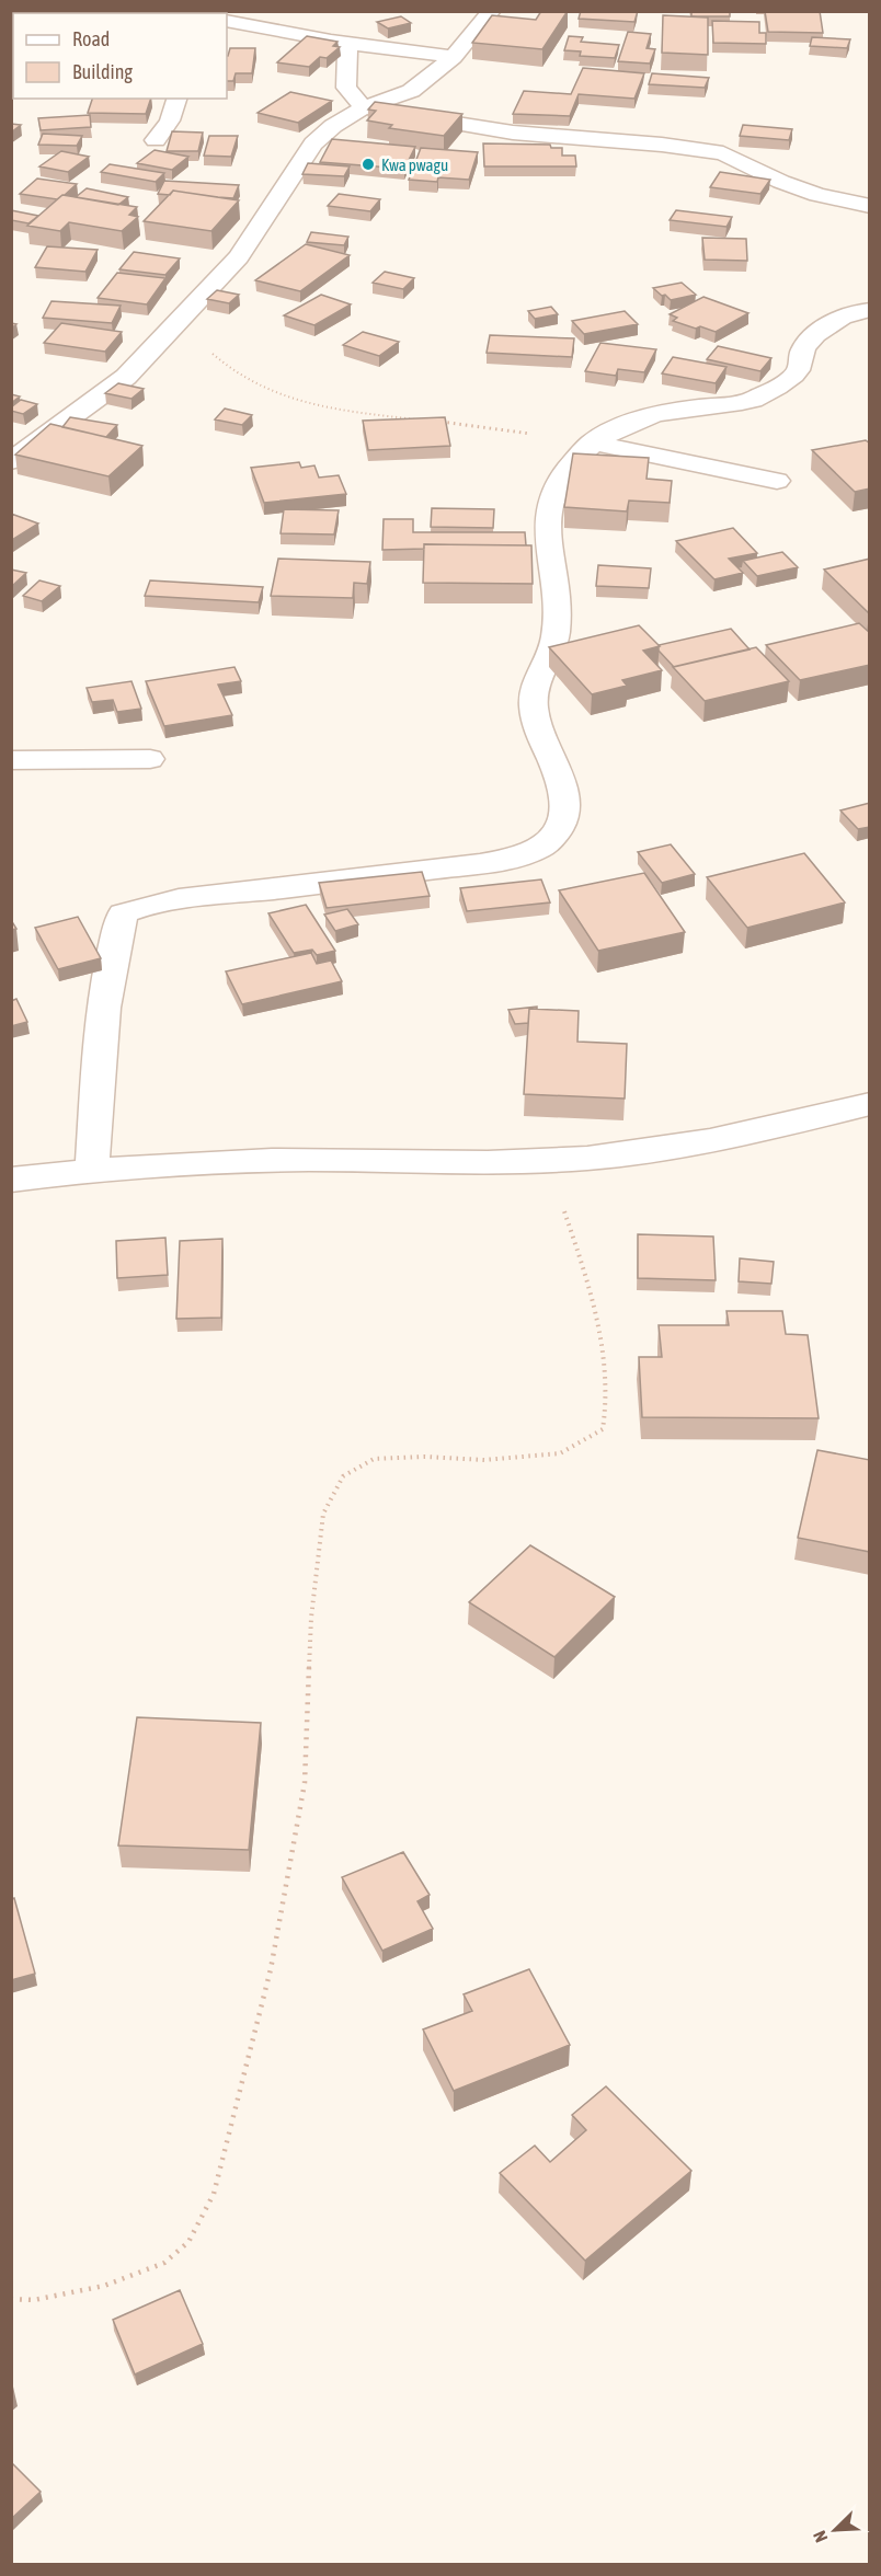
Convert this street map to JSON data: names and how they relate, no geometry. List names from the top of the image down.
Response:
{
  "places": ["Kwa pwagu"],
  "legend": ["Road", "Building"],
  "north": "bottom left"
}
